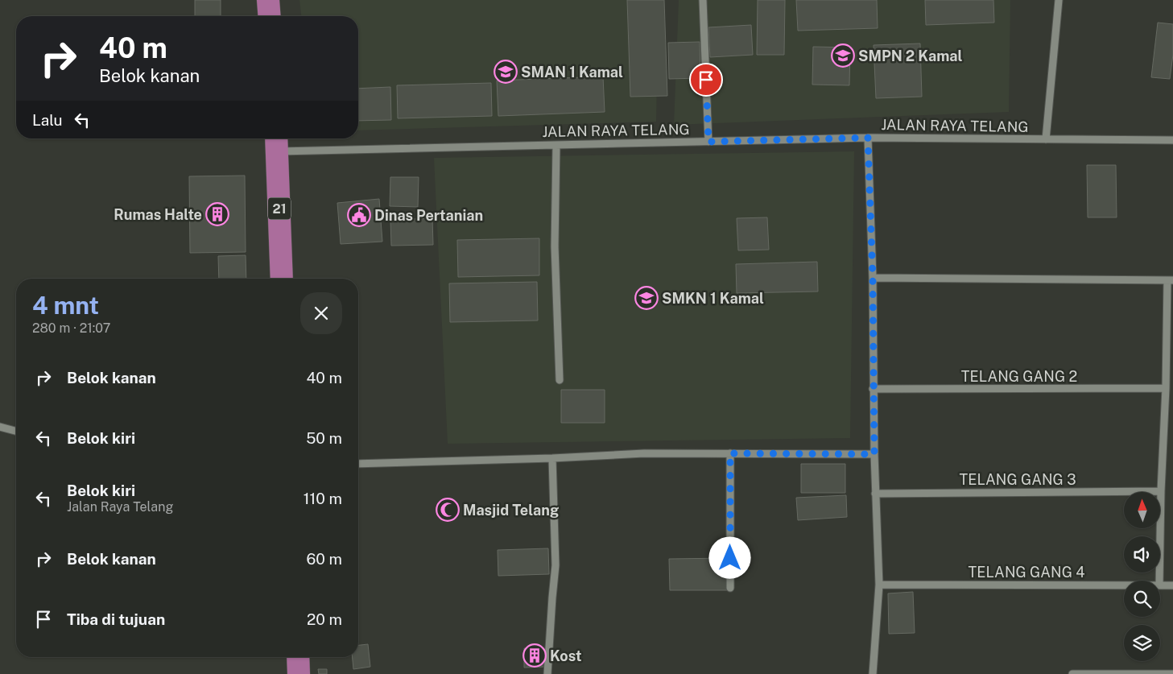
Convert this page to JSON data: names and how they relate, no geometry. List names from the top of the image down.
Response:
{
  "streets": {
    "highway": ["21"],
    "street": [
      "JALAN RAYA TELANG",
      "TELANG GANG 2",
      "TELANG GANG 3",
      "TELANG GANG 4"
    ]
  },
  "crossings": [
    ["JALAN RAYA TELANG", "21"]
  ],
  "places": {
    "school or university": ["SMPN 2 Kamal", "SMAN 1 Kamal", "SMKN 1 Kamal"],
    "building": ["Rumas Halte", "Kost"],
    "public building": ["Dinas Pertanian"],
    "mosque": ["Masjid Telang"]
  },
  "north": "top",
  "page": {
    "turn": ["40 m", "Belok kanan"],
    "then": "Lalu",
    "heading": ["4 mnt", "280 m · 21:07"],
    "list": [
      {
        "name": "Belok kanan",
        "value": "40 m"
      },
      {
        "name": "Belok kiri",
        "value": "50 m"
      },
      {
        "name": "Belok kiri",
        "note": "Jalan Raya Telang",
        "value": "110 m"
      },
      {
        "name": "Belok kanan",
        "value": "60 m"
      },
      {
        "name": "Tiba di tujuan",
        "value": "20 m"
      }
    ]
  }
}
